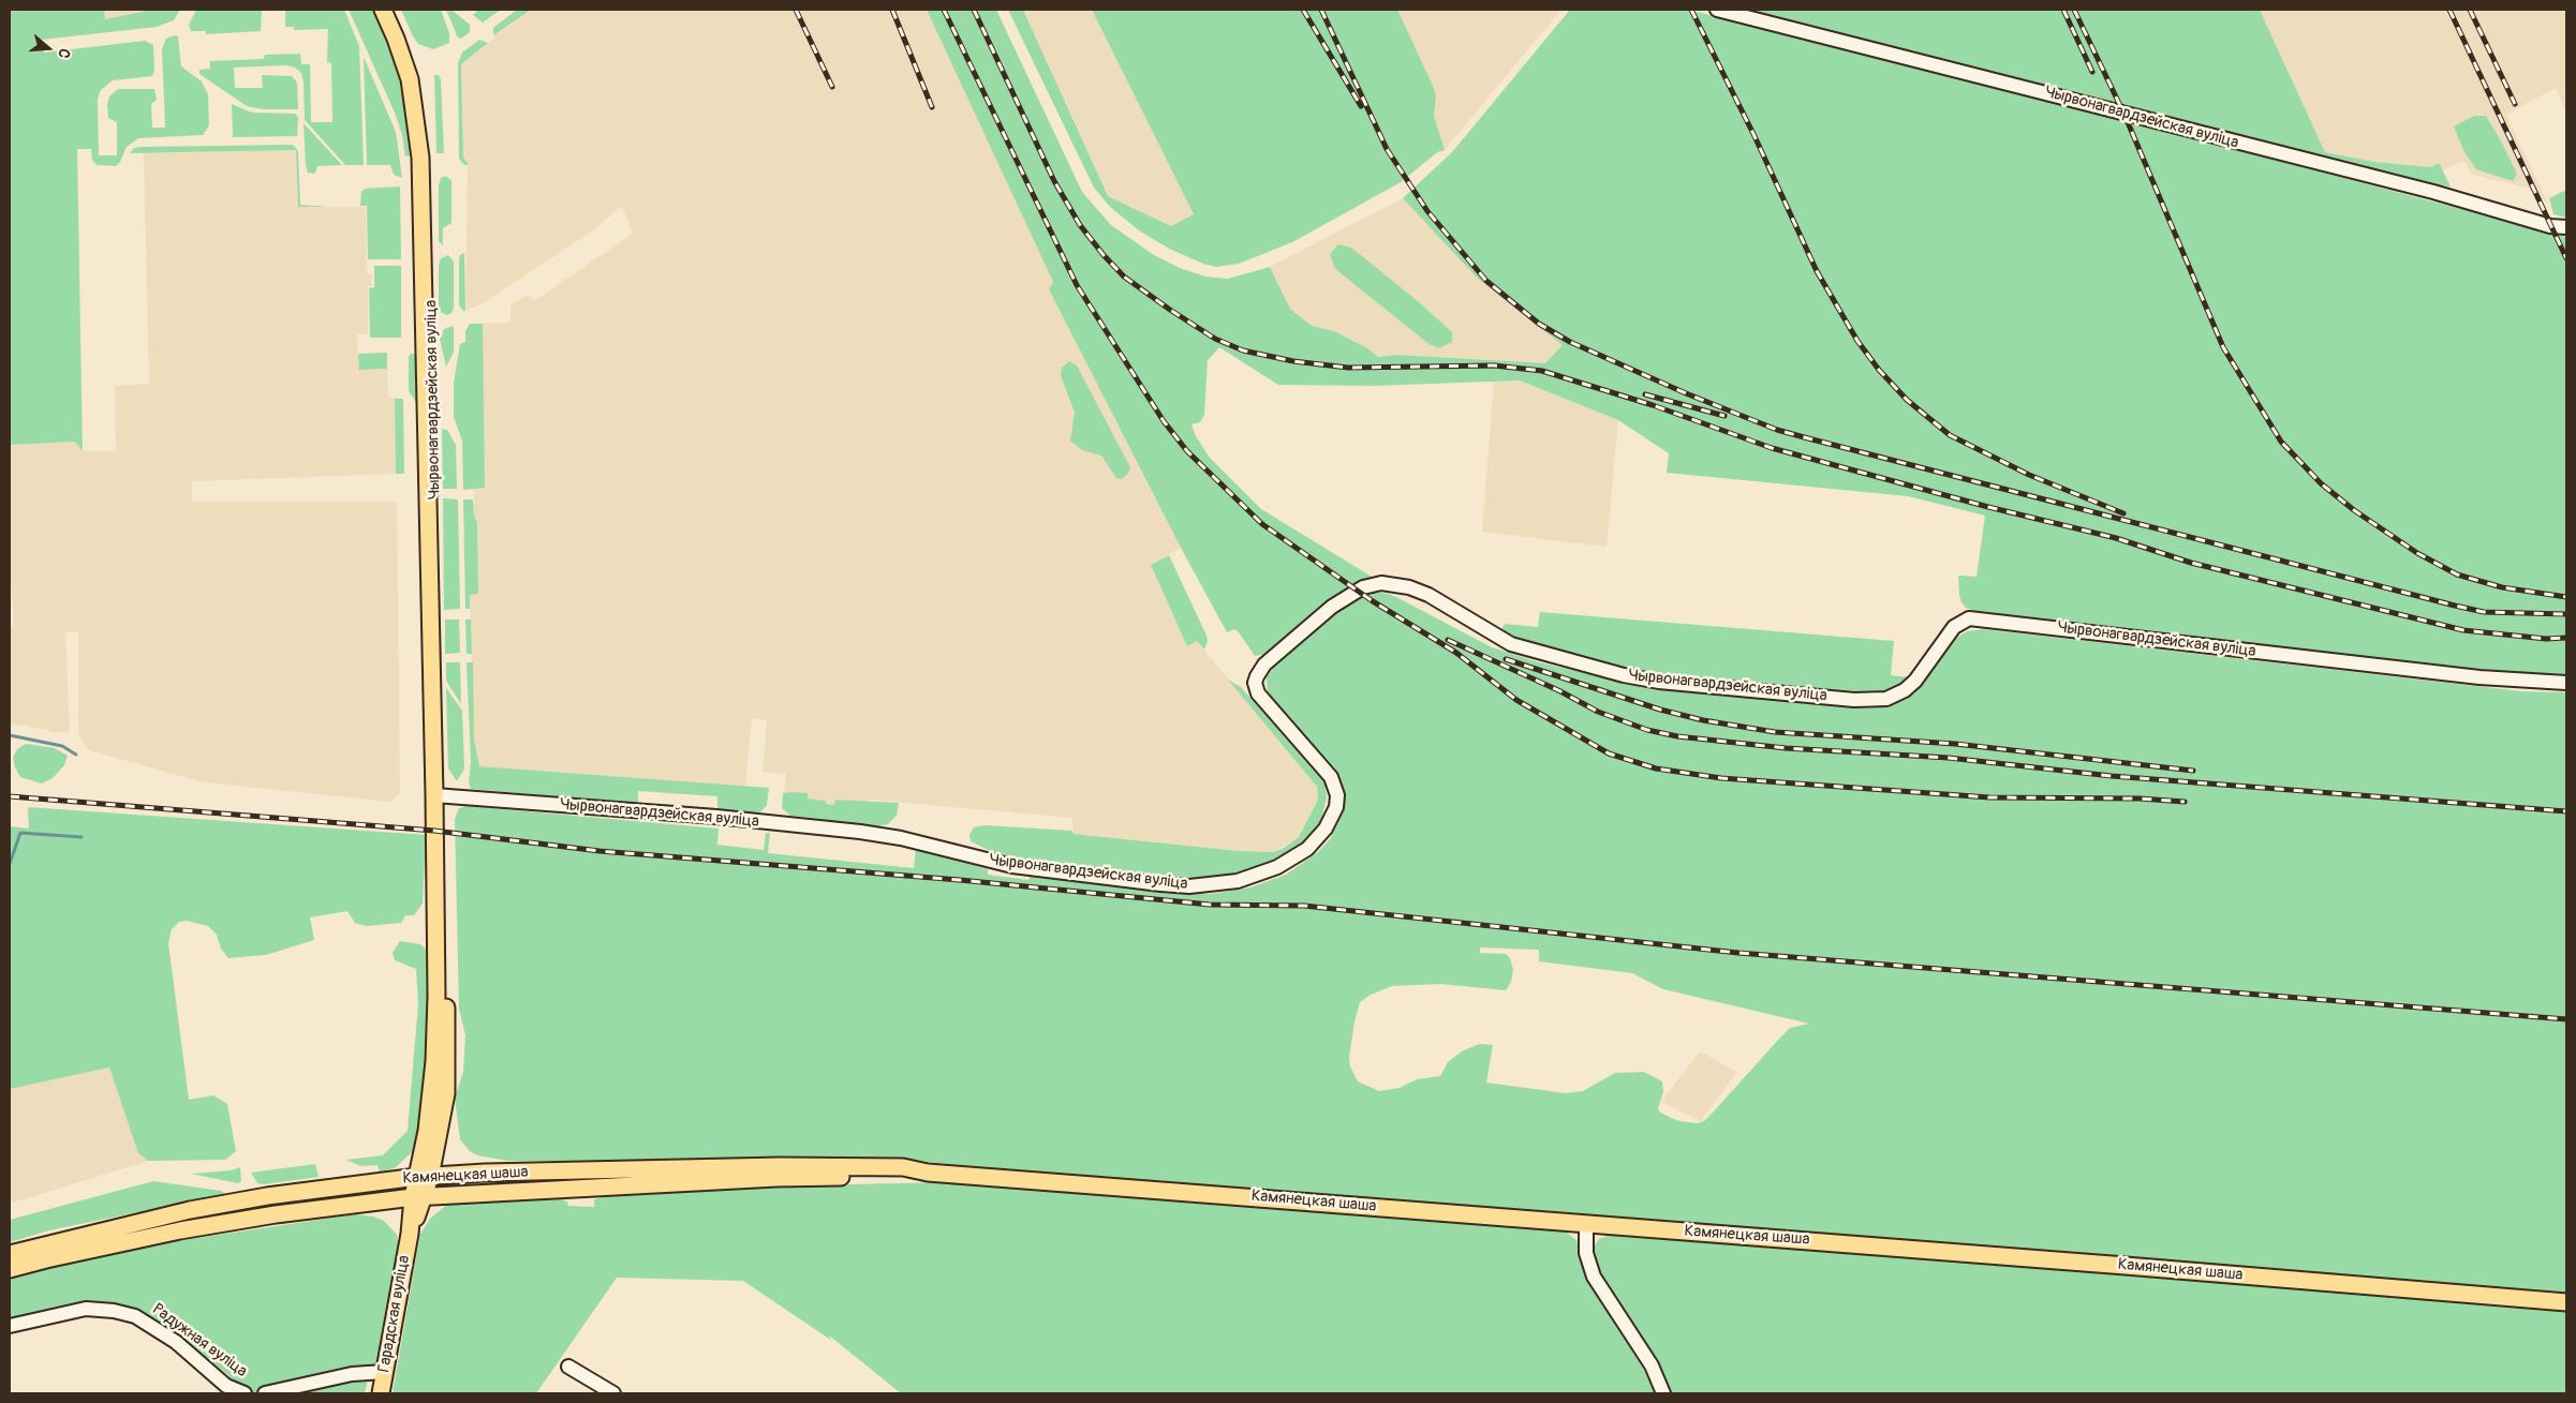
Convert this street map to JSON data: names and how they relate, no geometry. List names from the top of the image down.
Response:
{
  "streets": {
    "main road": ["Чырвонагвардзейская вуліца", "Камянецкая шаша", "Гарадская вуліца"],
    "street": ["Радужная вуліца"]
  },
  "crossings": [
    ["Чырвонагвардзейская вуліца", "Камянецкая шаша"],
    ["Чырвонагвардзейская вуліца", "Гарадская вуліца"],
    ["Камянецкая шаша", "Гарадская вуліца"]
  ],
  "north": "right"
}
